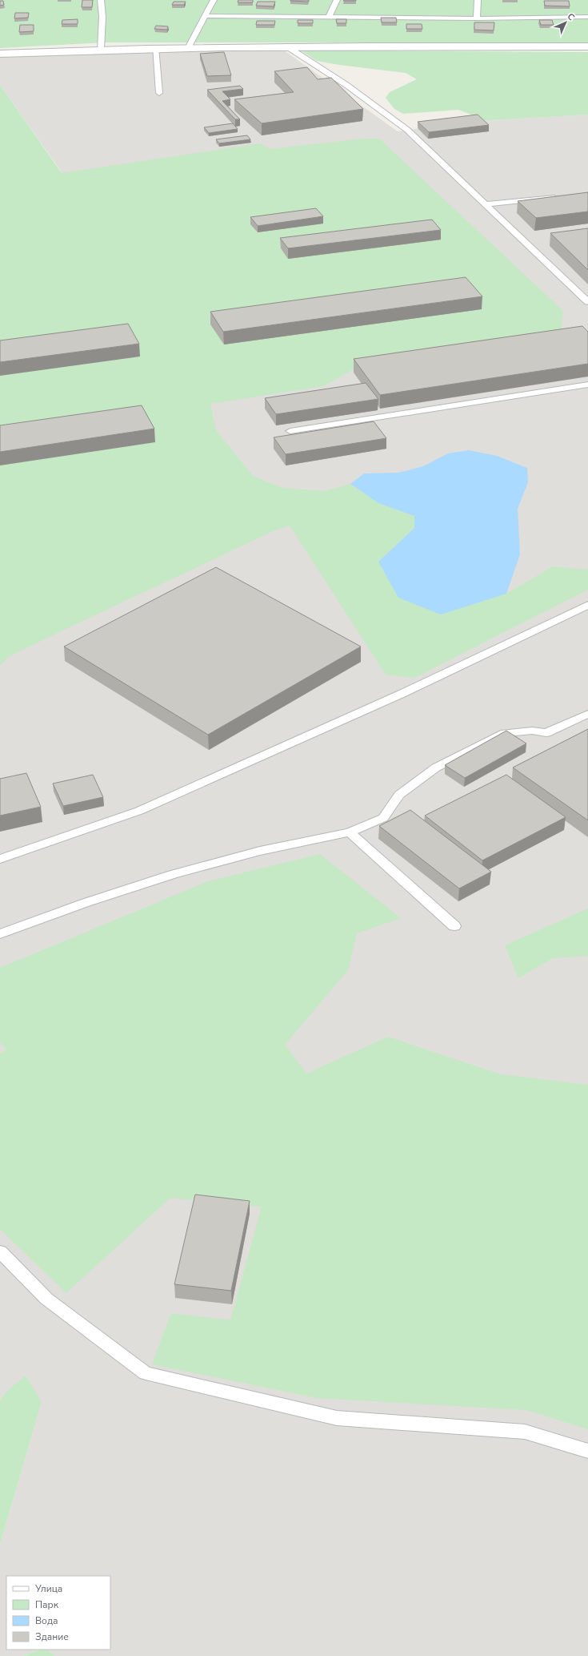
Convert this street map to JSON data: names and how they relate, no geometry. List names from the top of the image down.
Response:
{
  "legend": [
    "Улица",
    "Парк",
    "Вода",
    "Здание"
  ],
  "north": "top right"
}
